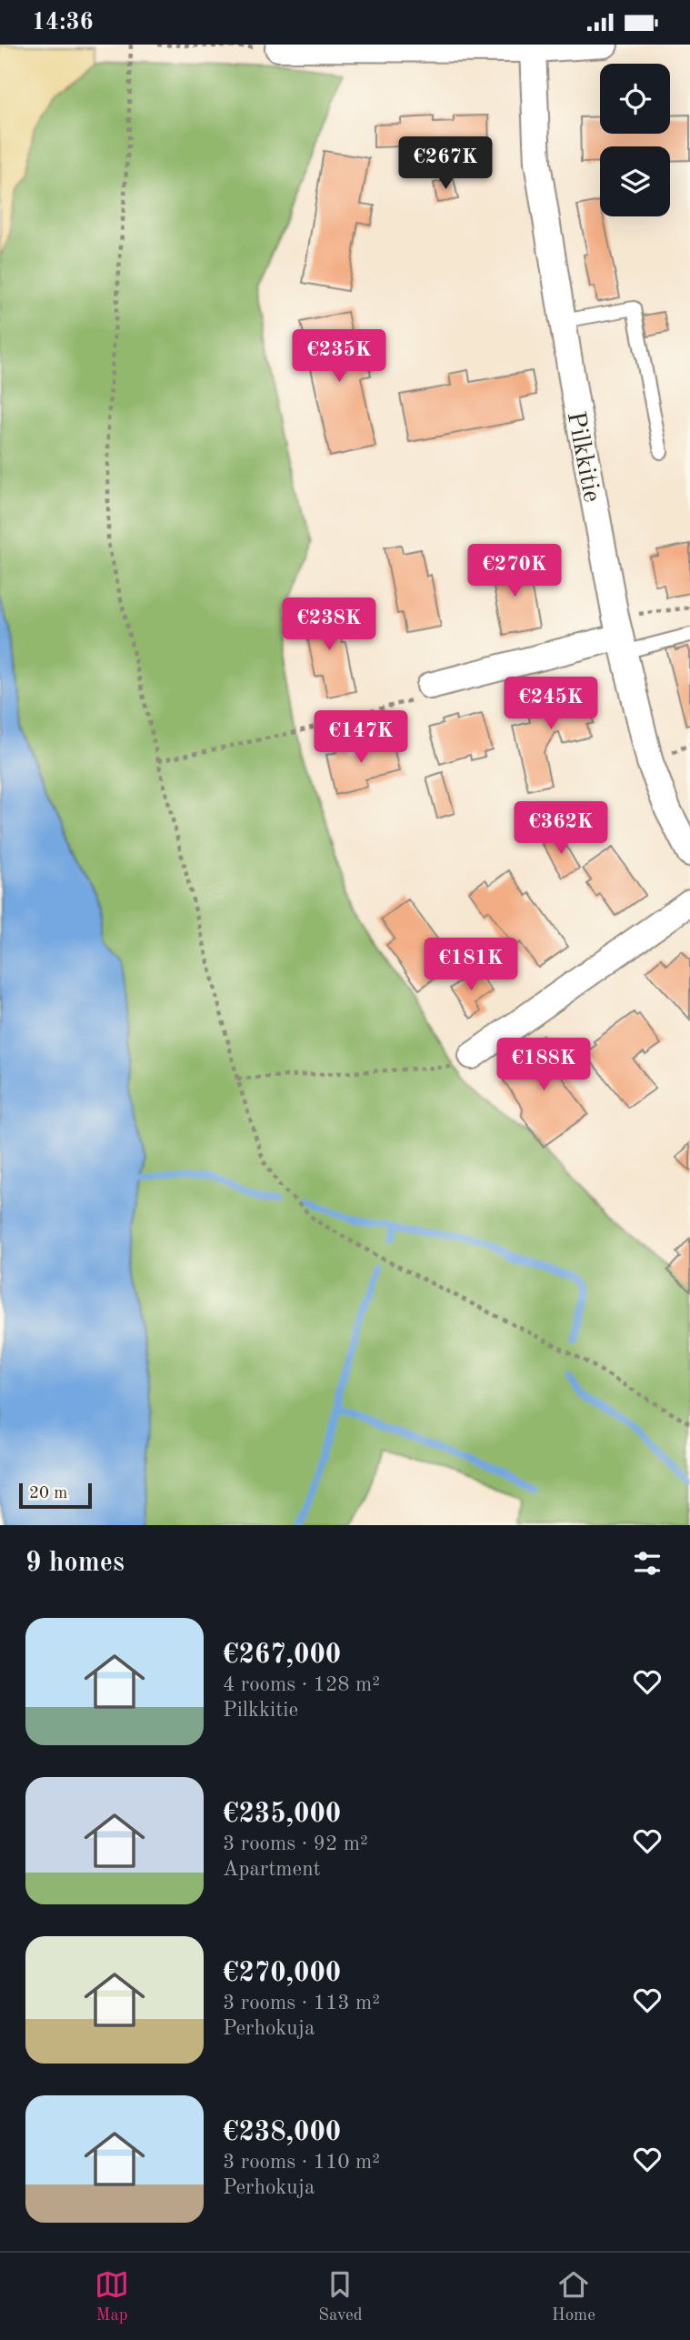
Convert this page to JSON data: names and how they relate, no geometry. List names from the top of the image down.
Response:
{
  "streets": {
    "street": ["Pilkkitie"]
  },
  "scale_bar": "20 m",
  "page": {
    "status": "14:36",
    "price": [
      "€267K",
      "€235K",
      "€270K",
      "€238K",
      "€245K",
      "€147K",
      "€362K",
      "€181K",
      "€188K"
    ],
    "scale": "20 m",
    "heading": "9 homes",
    "list": [
      {
        "name": "€267,000",
        "note": "4 rooms · 128 m² · Pilkkitie"
      },
      {
        "name": "€235,000",
        "note": "3 rooms · 92 m² · Apartment"
      },
      {
        "name": "€270,000",
        "note": "3 rooms · 113 m² · Perhokuja"
      },
      {
        "name": "€238,000",
        "note": "3 rooms · 110 m² · Perhokuja"
      }
    ],
    "tabs": ["Map", "Saved", "Home"]
  }
}
